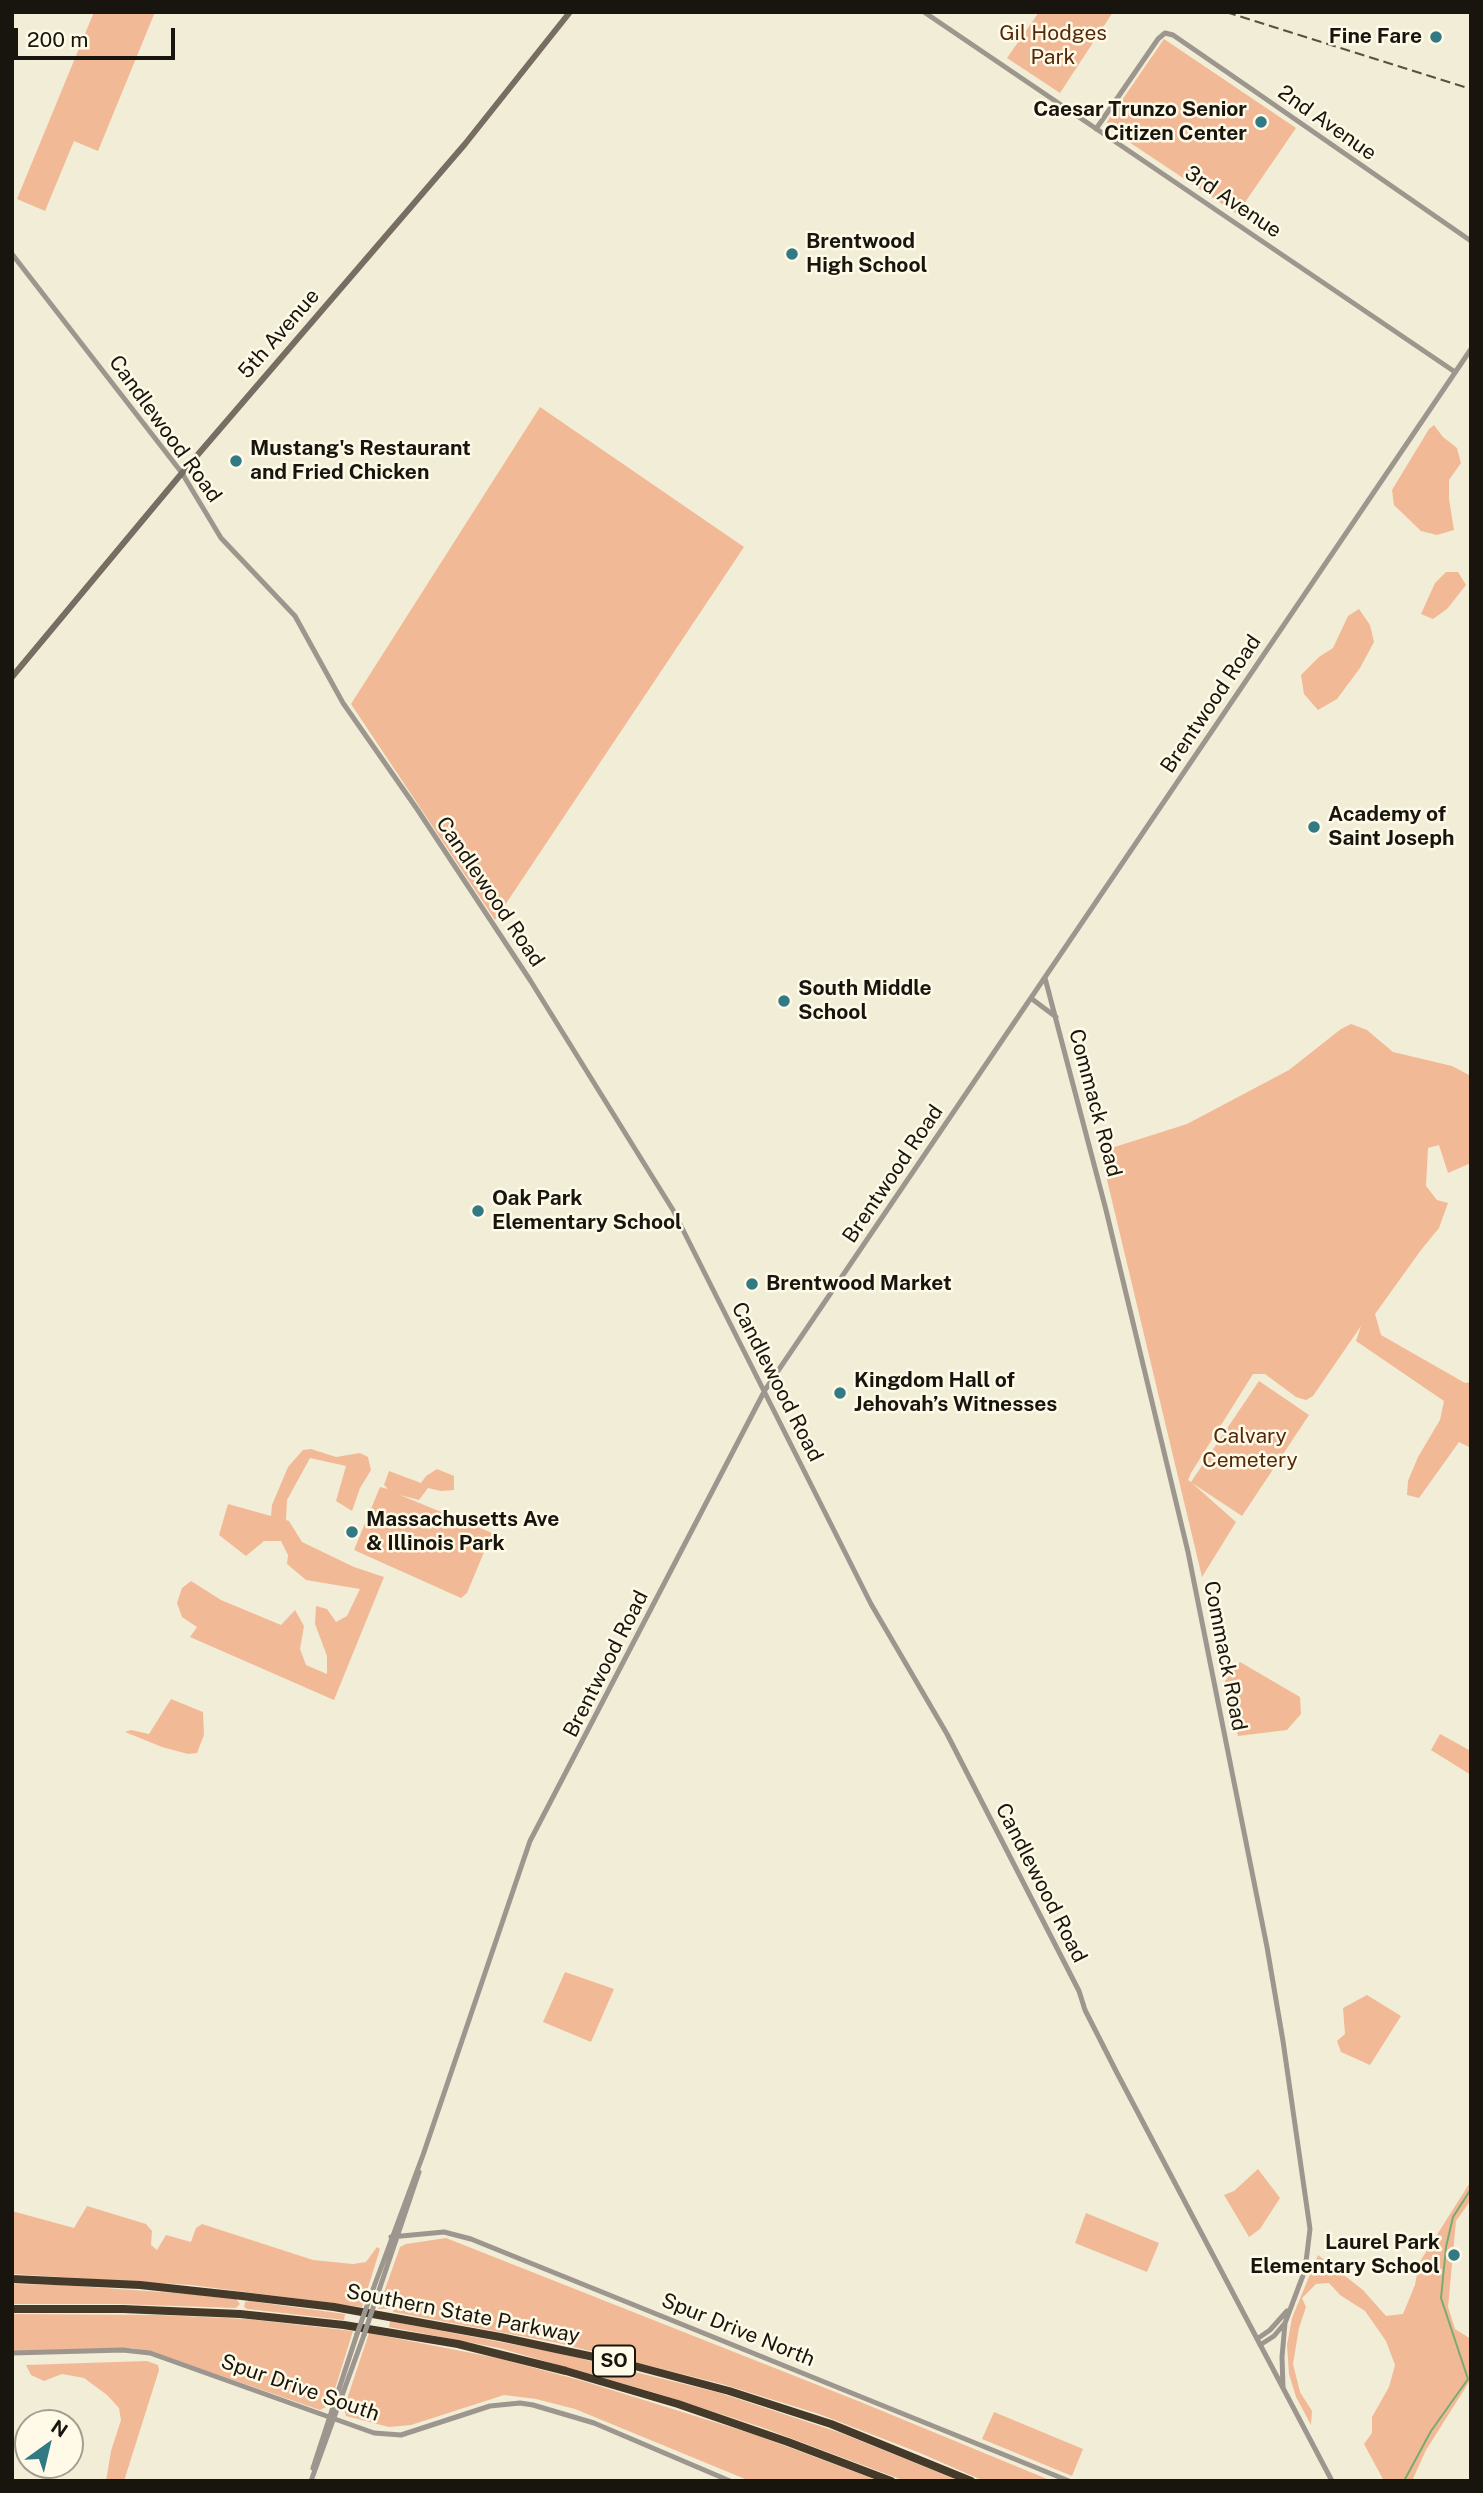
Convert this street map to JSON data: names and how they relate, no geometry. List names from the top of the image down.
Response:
{
  "streets": {
    "highway": ["Southern State Parkway", "SO"],
    "main road": ["5th Avenue"],
    "street": [
      "2nd Avenue",
      "3rd Avenue",
      "Candlewood Road",
      "Brentwood Road",
      "Commack Road",
      "Spur Drive North",
      "Spur Drive South"
    ]
  },
  "crossings": [
    ["2nd Avenue", "3rd Avenue"],
    ["3rd Avenue", "Brentwood Road"],
    ["5th Avenue", "Candlewood Road"],
    ["Candlewood Road", "Brentwood Road"],
    ["Candlewood Road", "Commack Road"],
    ["Brentwood Road", "Commack Road"],
    ["Brentwood Road", "Spur Drive North"],
    ["Brentwood Road", "Spur Drive South"]
  ],
  "parks": ["Gil Hodges Park", "Calvary Cemetery"],
  "places": [
    "Fine Fare",
    "Caesar Trunzo Senior Citizen Center",
    "Brentwood High School",
    "Mustang's Restaurant and Fried Chicken",
    "Academy of Saint Joseph",
    "South Middle School",
    "Oak Park Elementary School",
    "Brentwood Market",
    "Kingdom Hall of Jehovah’s Witnesses",
    "Massachusetts Ave & Illinois Park",
    "Laurel Park Elementary School"
  ],
  "scale_bar": "200 m",
  "north": "top right"
}
